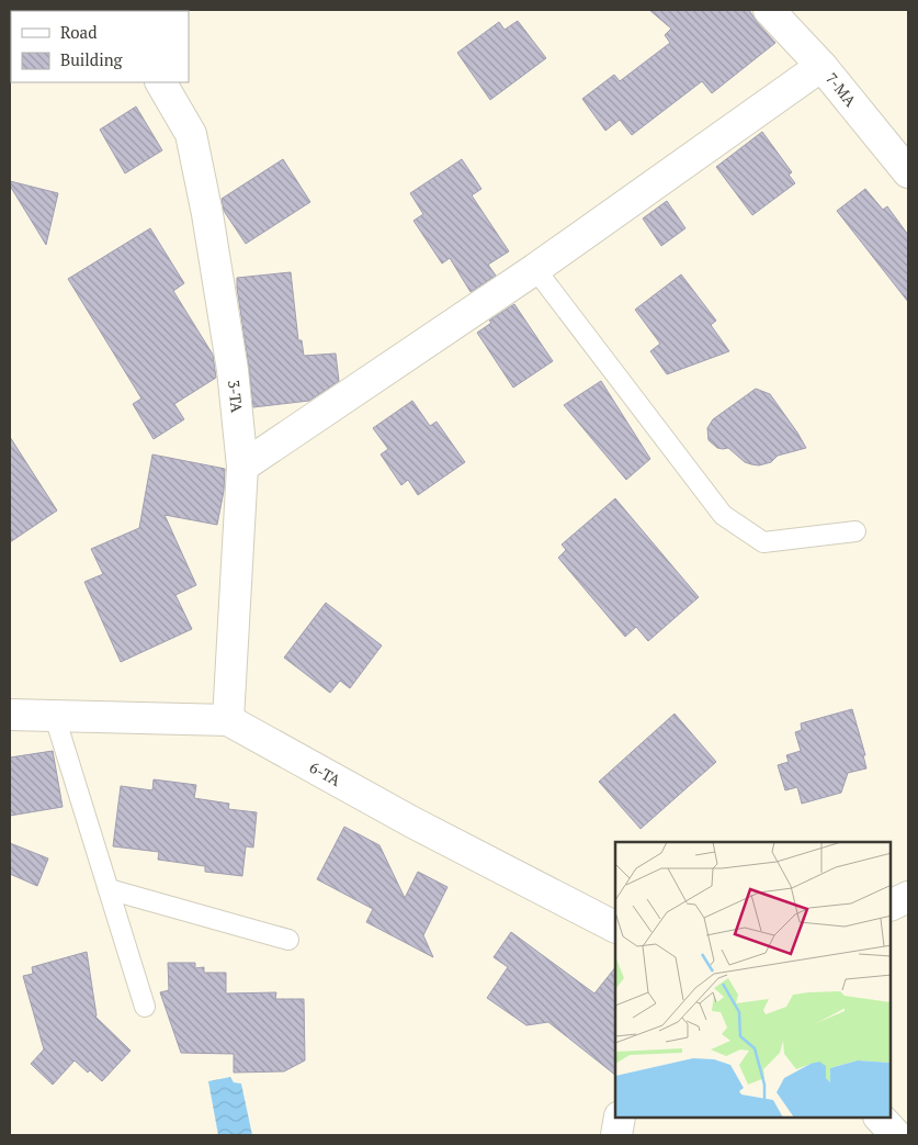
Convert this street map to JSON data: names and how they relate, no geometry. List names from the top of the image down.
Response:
{
  "streets": {
    "street": ["7-МА", "3-ТА", "6-ТА"]
  },
  "crossings": [
    ["3-ТА", "6-ТА"]
  ],
  "legend": ["Road", "Building"]
}
